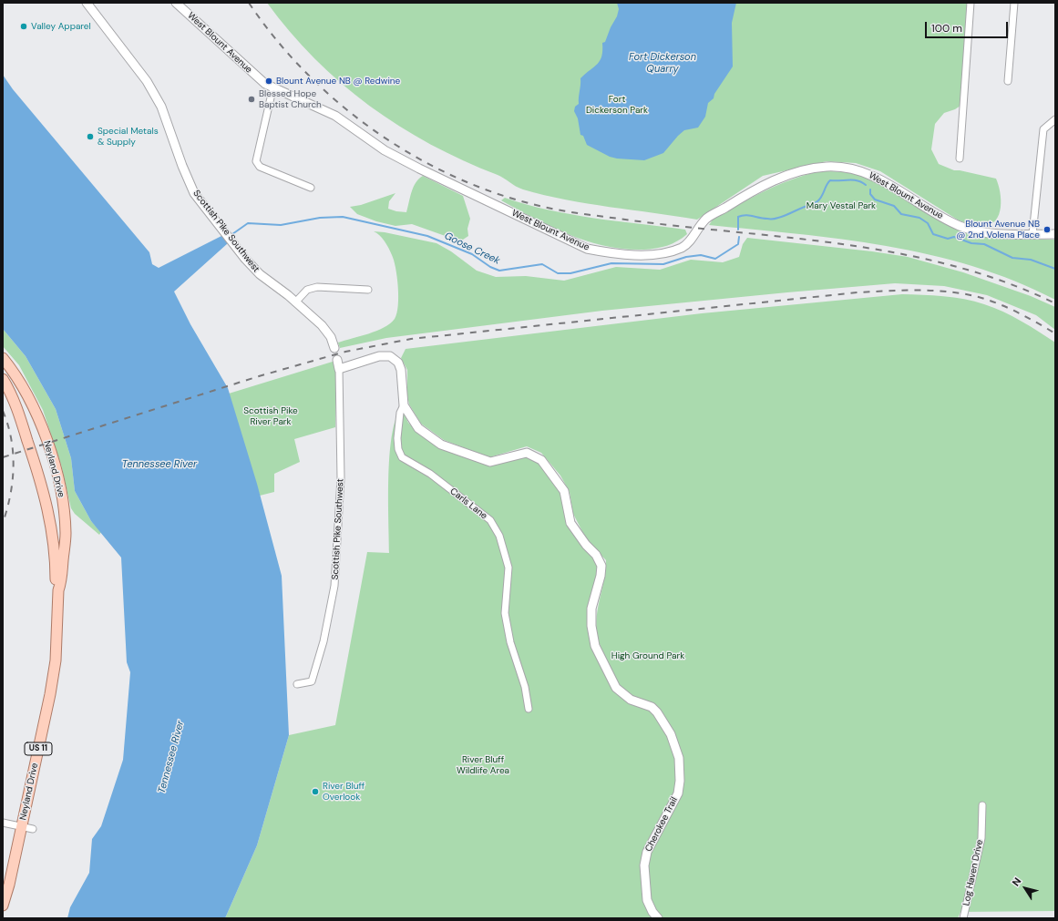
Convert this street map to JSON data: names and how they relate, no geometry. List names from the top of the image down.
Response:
{
  "streets": {
    "main road": ["Neyland Drive", "US 11"],
    "street": [
      "West Blount Avenue",
      "Scottish Pike Southwest",
      "Carls Lane",
      "Cherokee Trail",
      "Log Haven Drive"
    ]
  },
  "crossings": [
    ["Scottish Pike Southwest", "Cherokee Trail"],
    ["Carls Lane", "Cherokee Trail"]
  ],
  "water": ["Fort Dickerson Quarry", "Goose Creek", "Tennessee River"],
  "parks": [
    "Fort Dickerson Park",
    "Mary Vestal Park",
    "Scottish Pike River Park",
    "High Ground Park",
    "River Bluff Wildlife Area"
  ],
  "places": [
    "Valley Apparel",
    "Blount Avenue NB @ Redwine",
    "Blessed Hope Baptist Church",
    "Special Metals & Supply",
    "Blount Avenue NB @ 2nd Volena Place",
    "River Bluff Overlook"
  ],
  "scale_bar": "100 m",
  "north": "top left"
}
